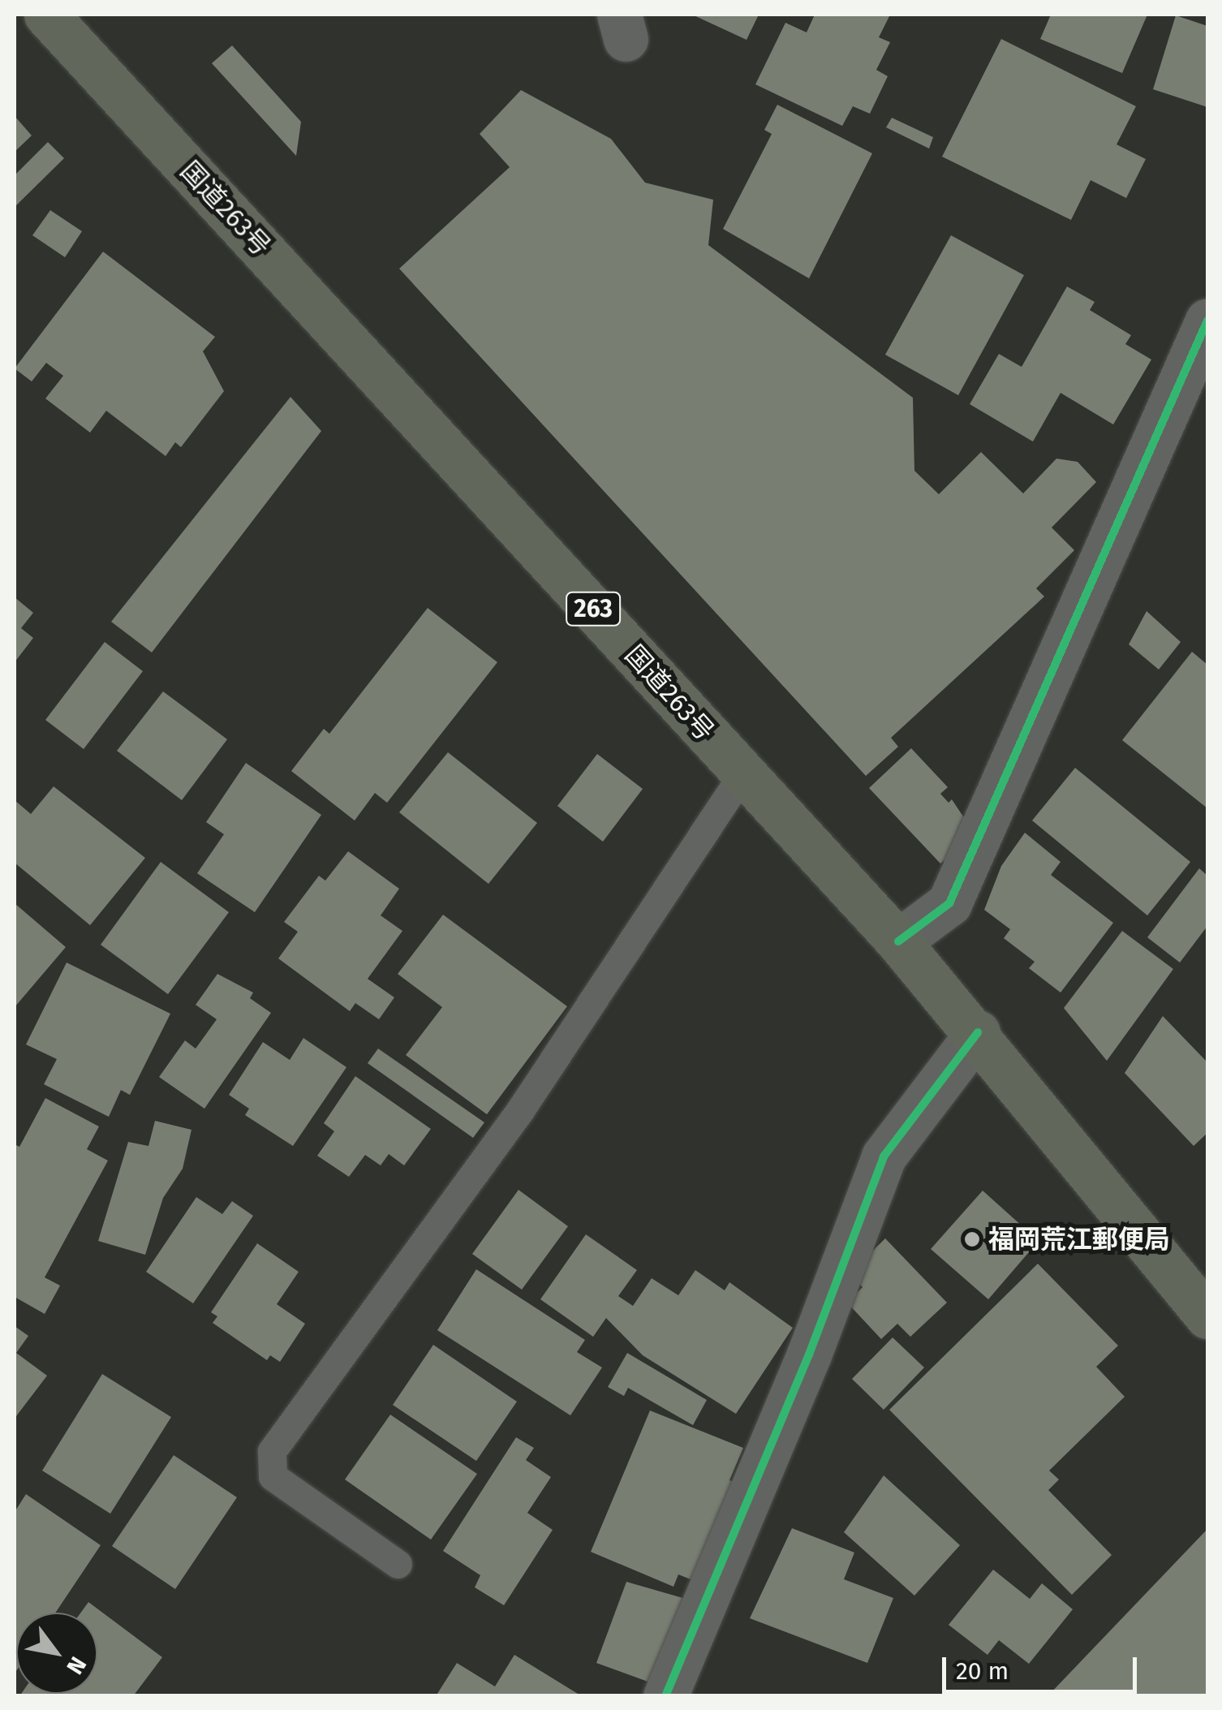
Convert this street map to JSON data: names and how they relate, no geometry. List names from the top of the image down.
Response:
{
  "streets": {
    "highway": ["国道263号", "263"]
  },
  "places": ["福岡荒江郵便局"],
  "scale_bar": "20 m",
  "north": "bottom right"
}
